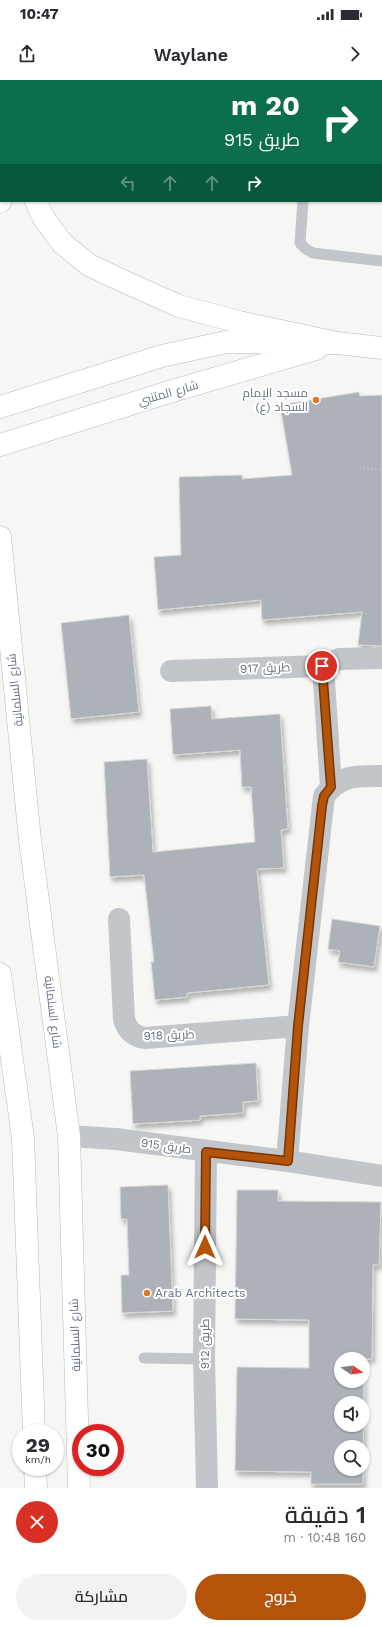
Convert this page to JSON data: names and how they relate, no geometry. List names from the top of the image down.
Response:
{
  "streets": {
    "main road": ["شارع المتنبي", "شارع السلمانية"],
    "street": [
      "طريق 917",
      "طريق 918",
      "طريق 915",
      "طريق 912"
    ]
  },
  "crossings": [
    ["شارع السلمانية", "طريق 915"],
    ["طريق 915", "طريق 912"]
  ],
  "places": ["مسجد الإمام السجاد (ع)", "Arab Architects"],
  "north": "right",
  "page": {
    "status": "10:47",
    "header": "Waylane",
    "turn": ["20 m", "طريق 915"],
    "speed": "29 km/h",
    "limit": "30",
    "heading": ["1 دقيقة", "160 m · 10:48"],
    "buttons": ["خروج", "مشاركة"]
  }
}
